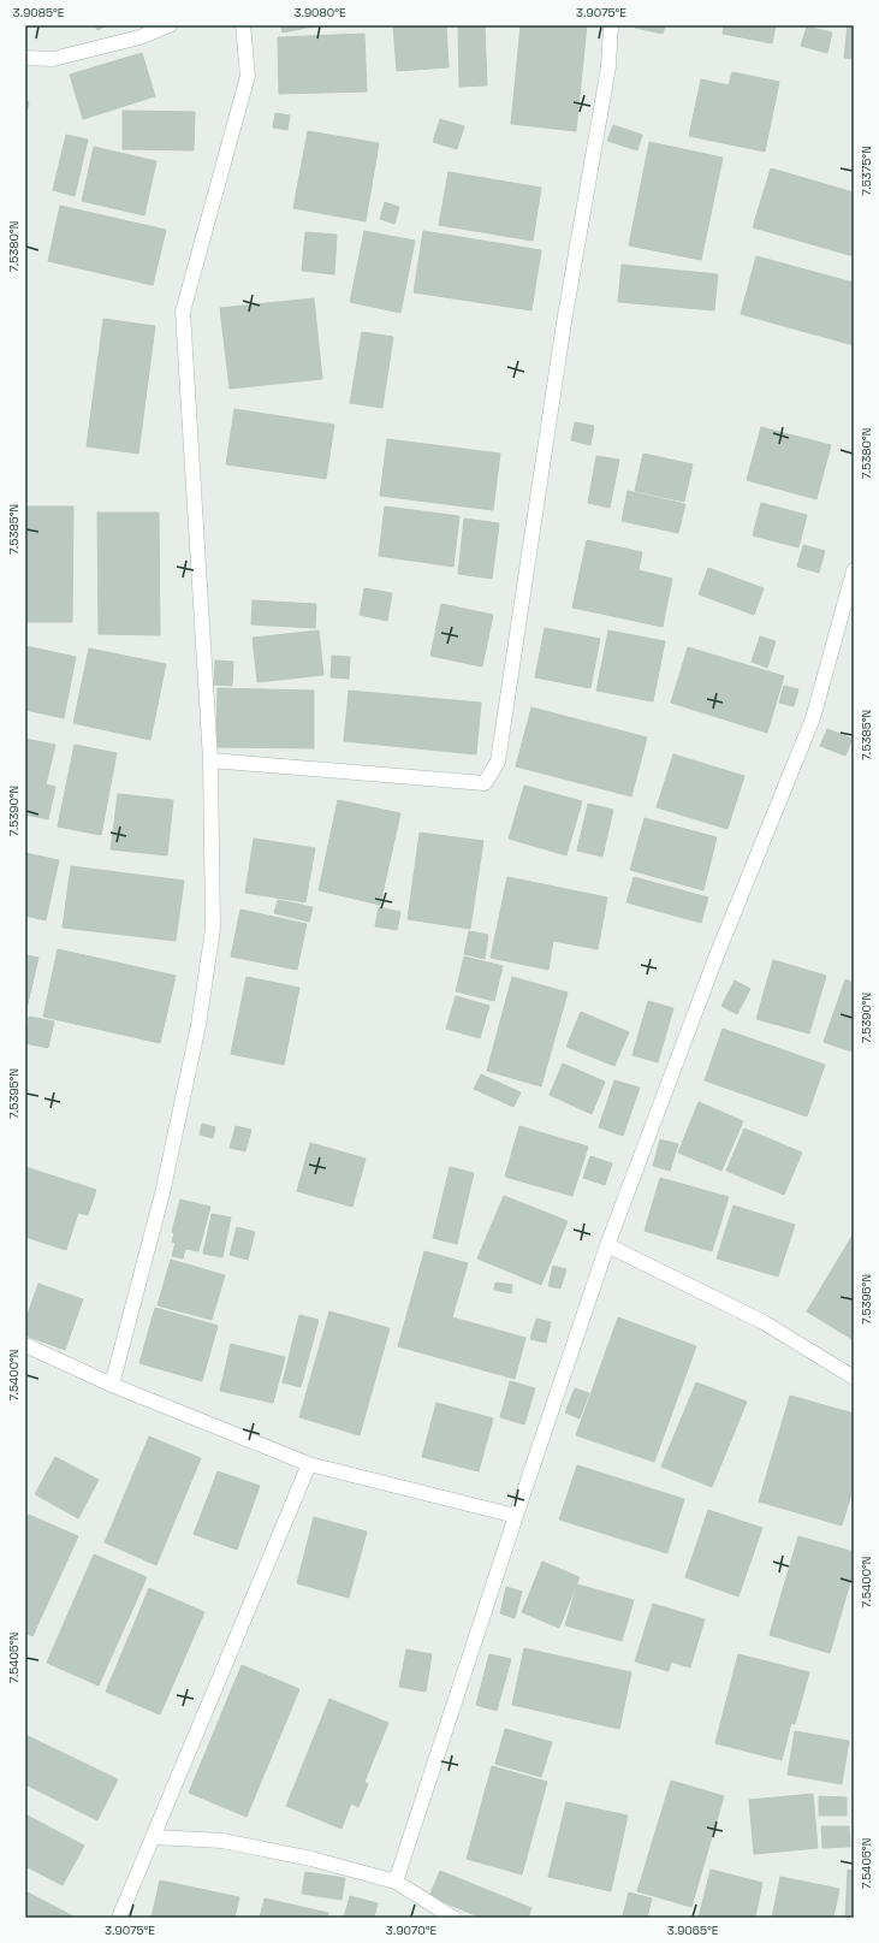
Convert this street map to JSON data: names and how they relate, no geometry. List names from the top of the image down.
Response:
{
  "coordinates": [
    "3.9085°E",
    "3.9080°E",
    "3.9075°E",
    "7.5375°N",
    "7.5380°N",
    "7.5385°N",
    "7.5390°N",
    "7.5395°N",
    "7.5400°N",
    "7.5405°N",
    "3.9070°E",
    "3.9065°E"
  ]
}
